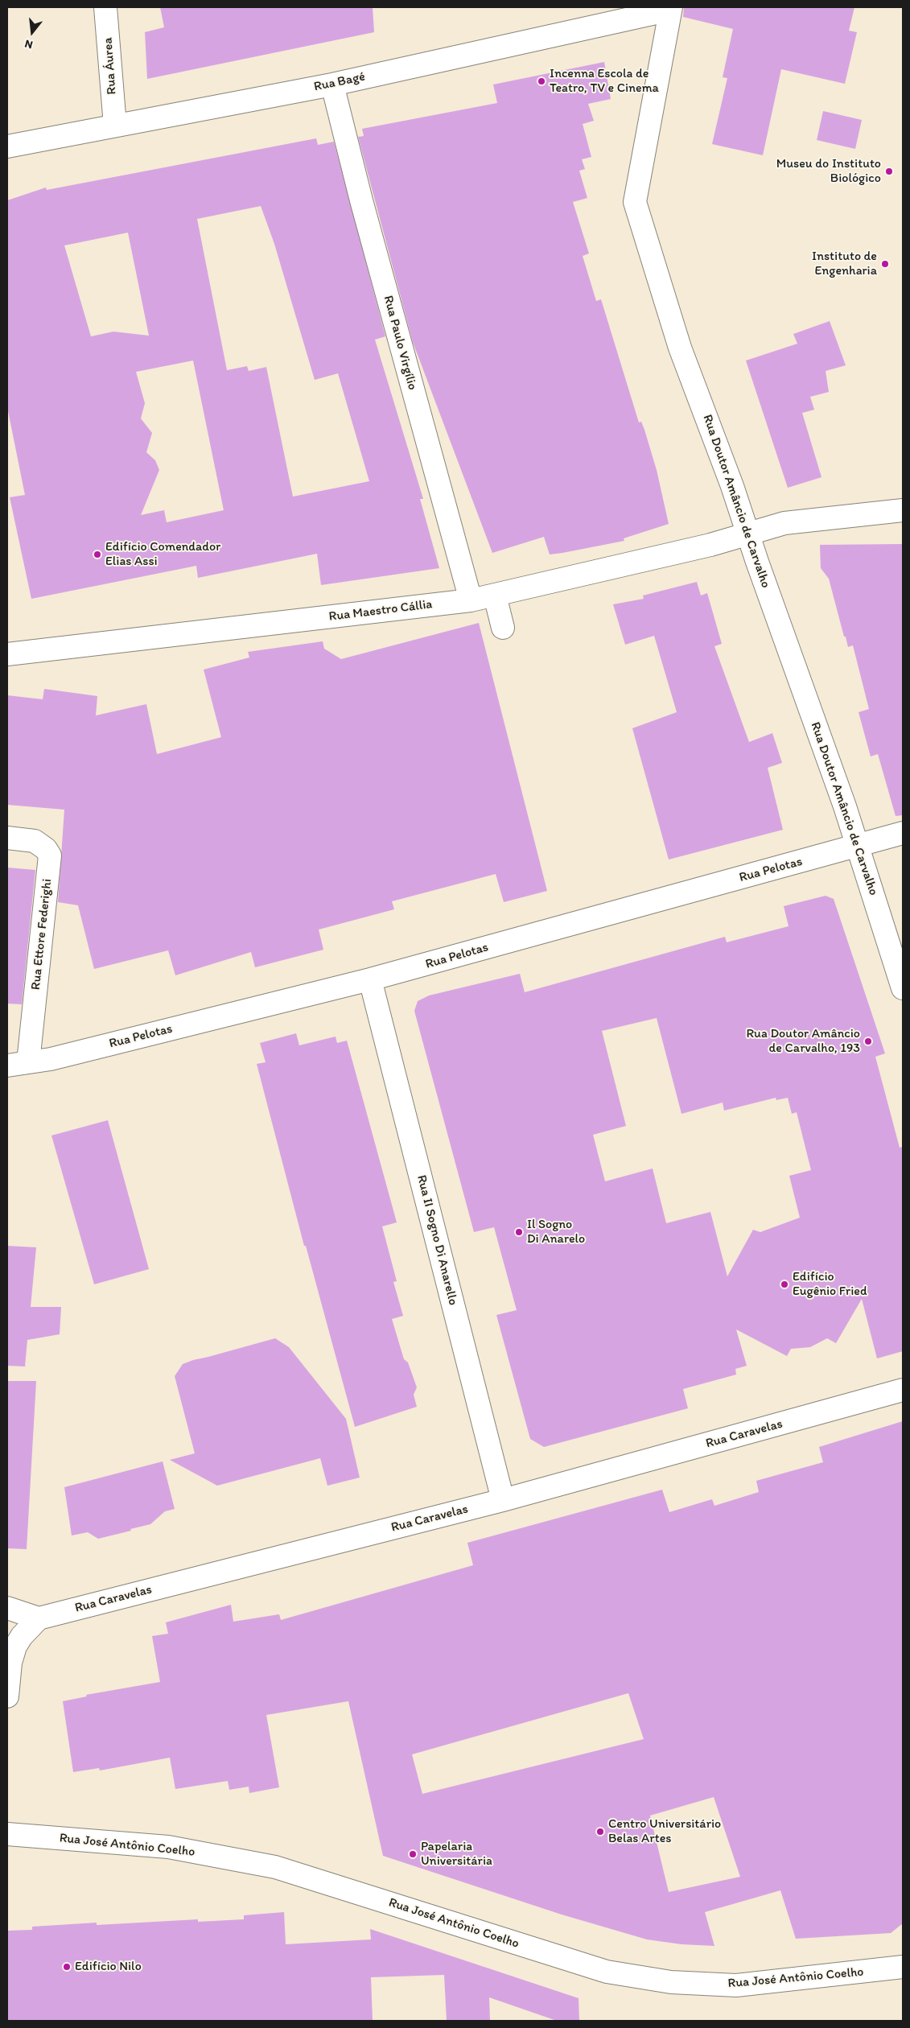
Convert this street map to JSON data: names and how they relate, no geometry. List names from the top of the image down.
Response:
{
  "streets": {
    "street": [
      "Rua Áurea",
      "Rua Bagé",
      "Rua Paulo Virgílio",
      "Rua Doutor Amâncio de Carvalho",
      "Rua Maestro Cállia",
      "Rua Pelotas",
      "Rua Ettore Federighi",
      "Rua II Sogno Di Anarello",
      "Rua Caravelas",
      "Rua José Antônio Coelho"
    ]
  },
  "crossings": [
    ["Rua Áurea", "Rua Bagé"],
    ["Rua Bagé", "Rua Paulo Virgílio"],
    ["Rua Bagé", "Rua Doutor Amâncio de Carvalho"],
    ["Rua Paulo Virgílio", "Rua Maestro Cállia"],
    ["Rua Doutor Amâncio de Carvalho", "Rua Maestro Cállia"],
    ["Rua Doutor Amâncio de Carvalho", "Rua Pelotas"],
    ["Rua Pelotas", "Rua Ettore Federighi"],
    ["Rua Pelotas", "Rua II Sogno Di Anarello"],
    ["Rua II Sogno Di Anarello", "Rua Caravelas"]
  ],
  "places": [
    "Incenna Escola de Teatro, TV e Cinema",
    "Museu do Instituto Biológico",
    "Instituto de Engenharia",
    "Edifício Comendador Elias Assi",
    "Rua Doutor Amâncio de Carvalho, 193",
    "Il Sogno Di Anarelo",
    "Edifício Eugênio Fried",
    "Centro Universitário Belas Artes",
    "Papelaria Universitária",
    "Edifício Nilo"
  ],
  "north": "bottom"
}
